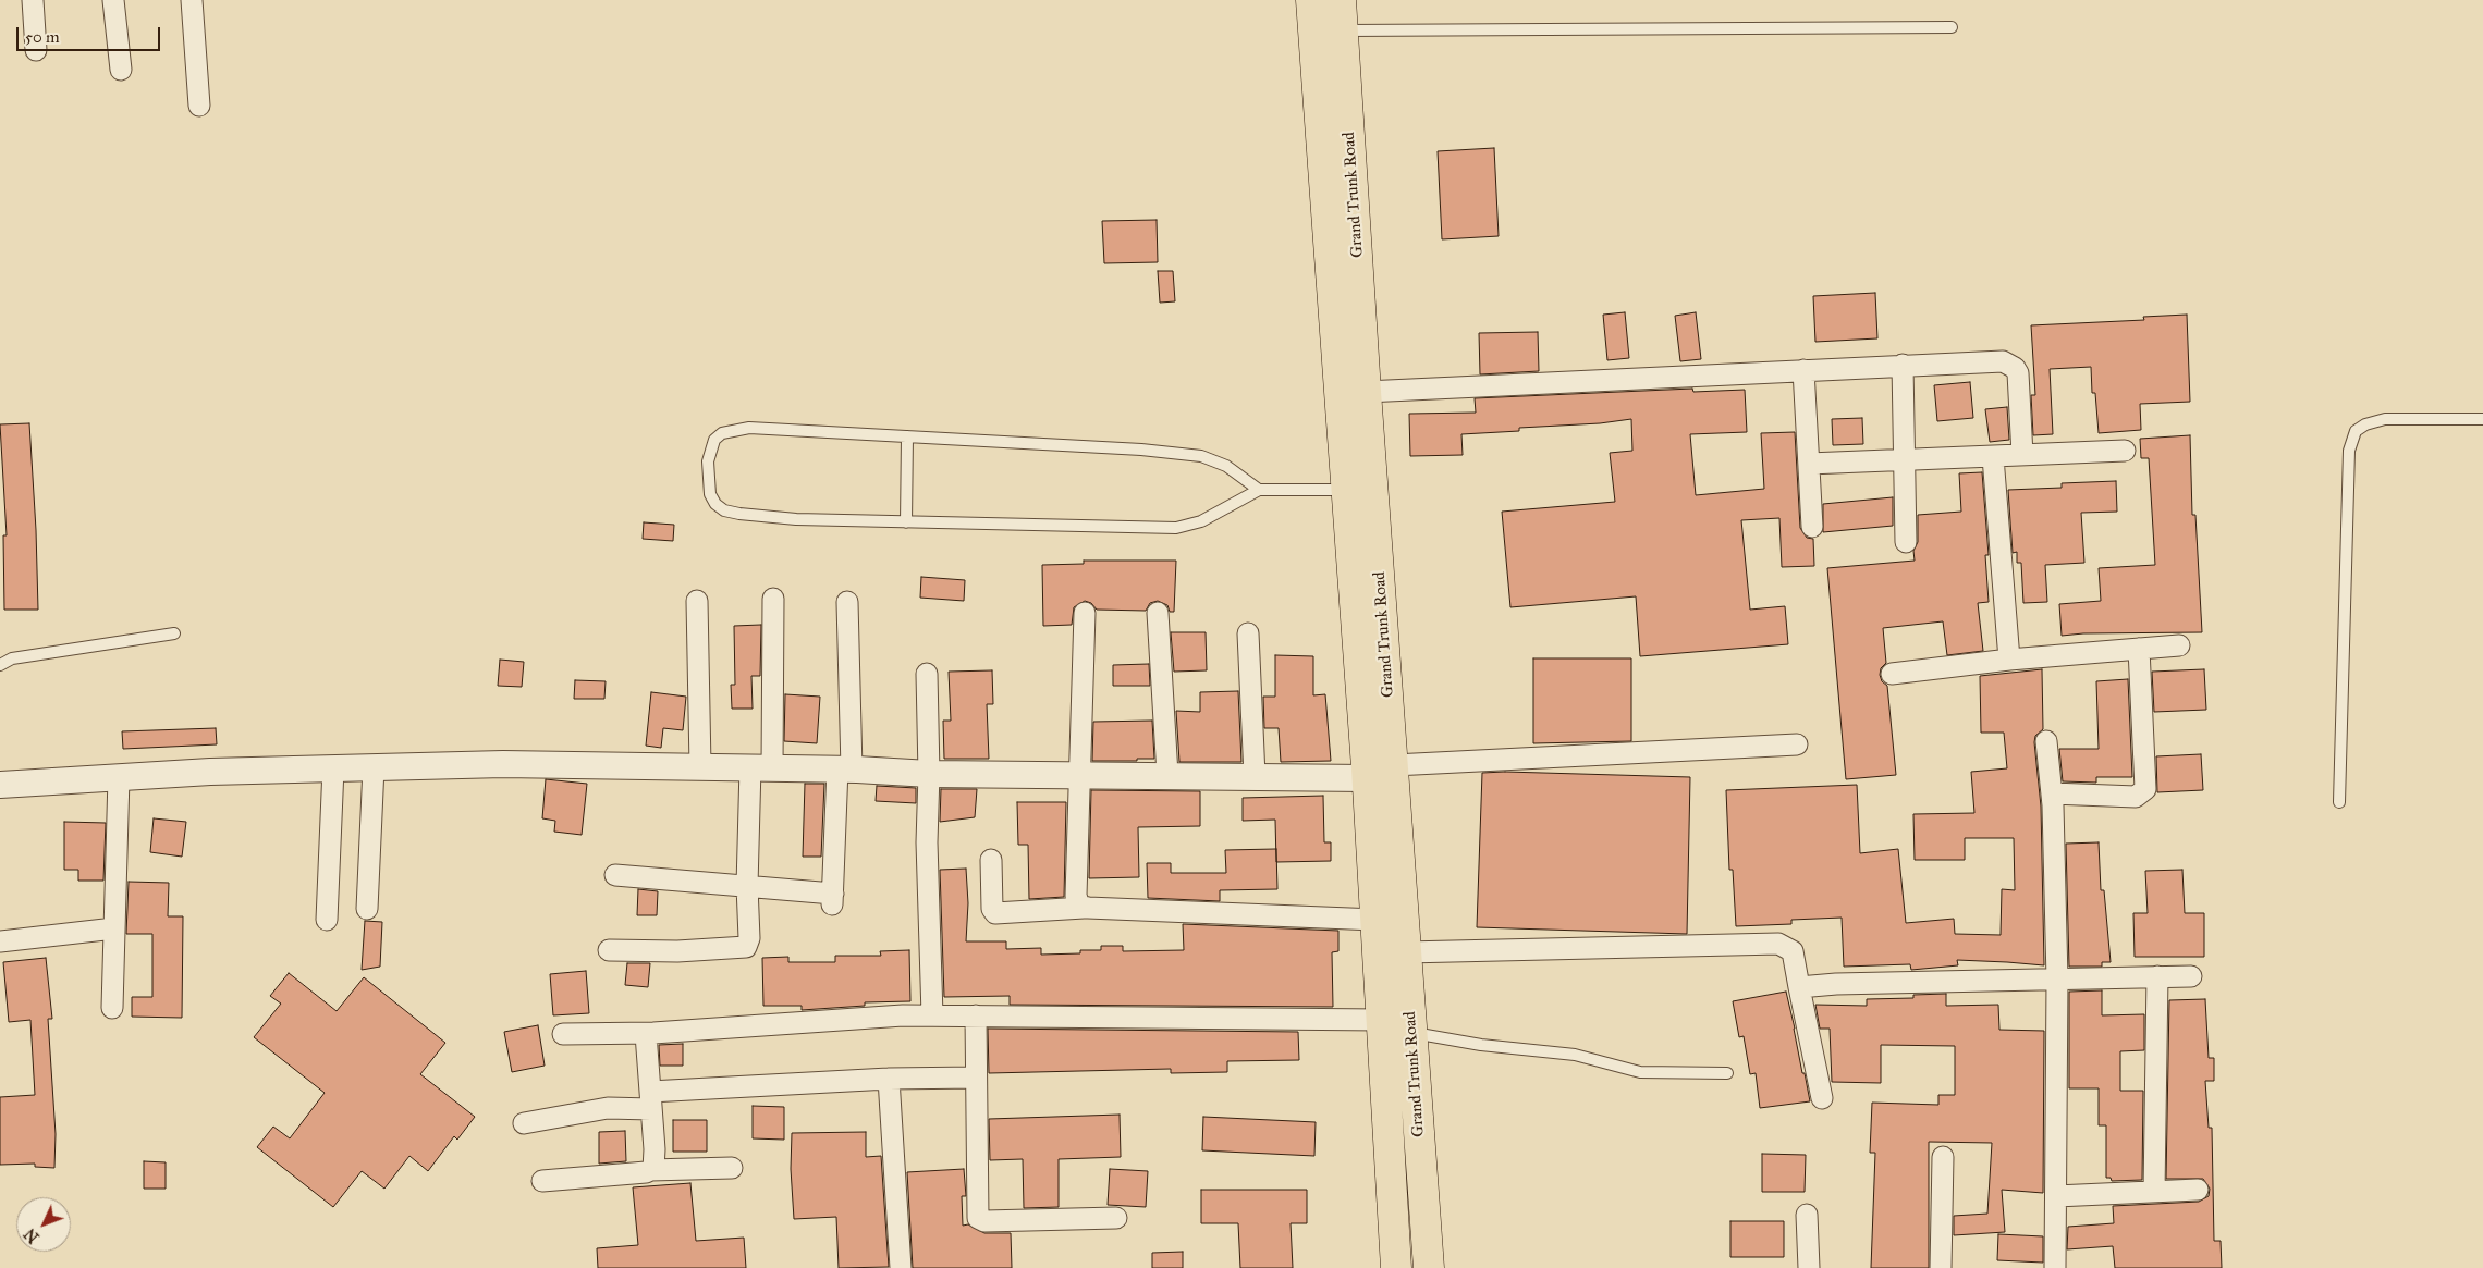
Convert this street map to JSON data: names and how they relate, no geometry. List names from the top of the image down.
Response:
{
  "streets": {
    "highway": ["Grand Trunk Road"]
  },
  "scale_bar": "50 m",
  "north": "bottom left"
}
